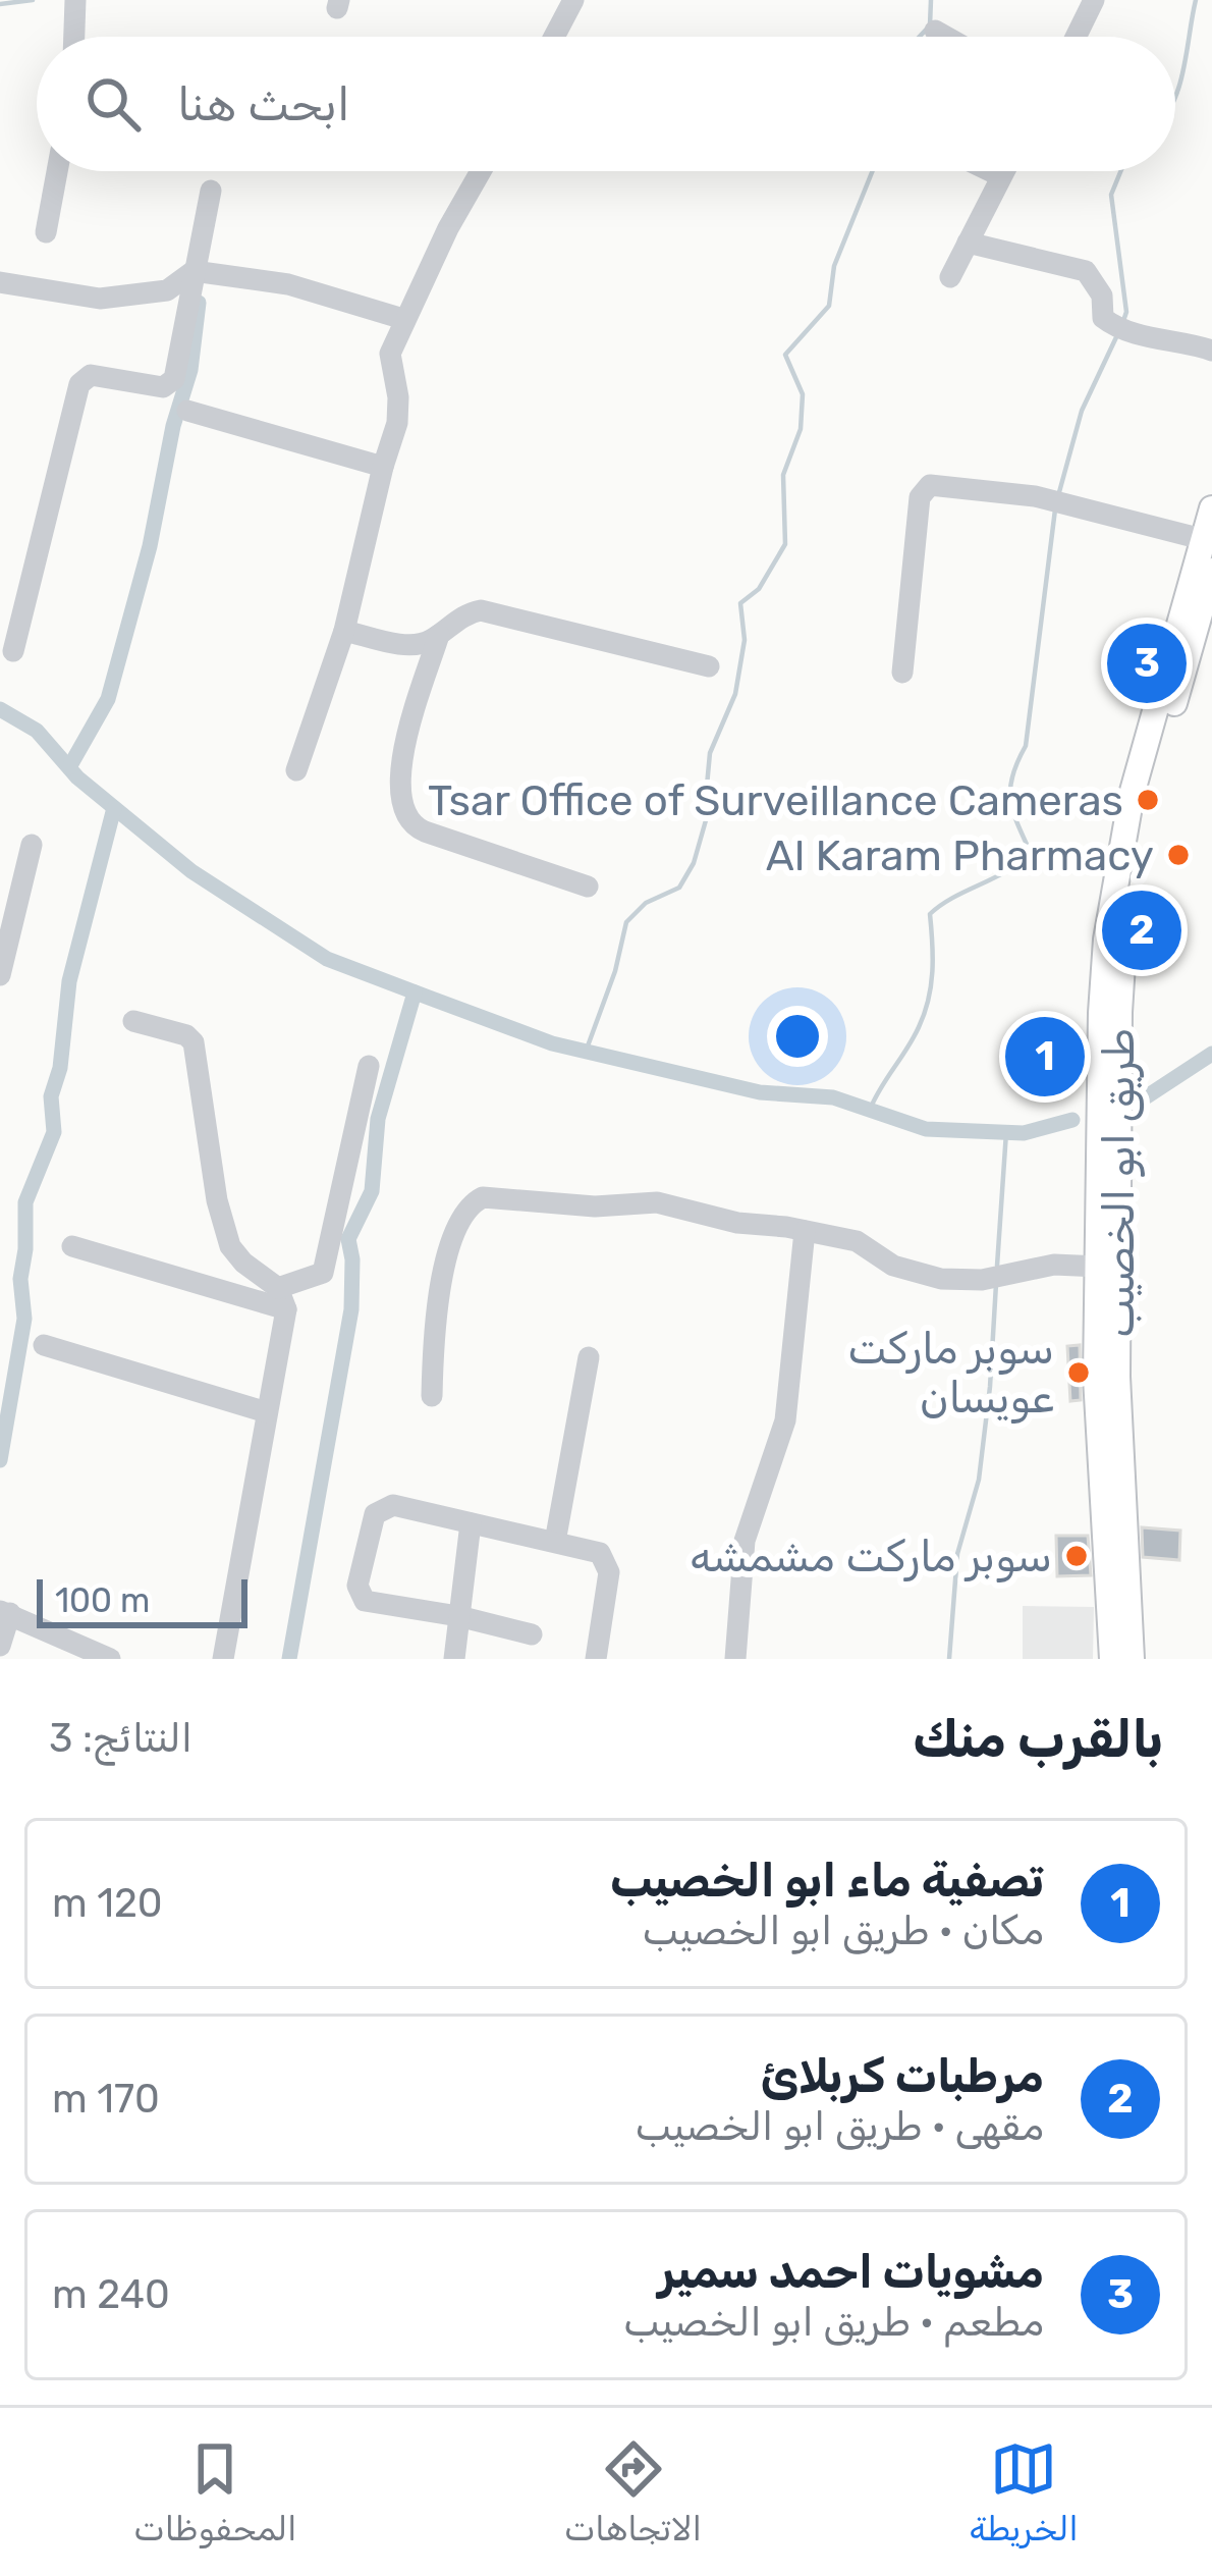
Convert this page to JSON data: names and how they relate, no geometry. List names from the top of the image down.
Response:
{
  "streets": {
    "main road": ["طريق ابو الخصيب"]
  },
  "places": [
    "Tsar Office of Surveillance Cameras",
    "Al Karam Pharmacy",
    "سوبر ماركت عويسان",
    "سوبر ماركت مشمشه"
  ],
  "scale_bar": "100 m",
  "page": {
    "search": "ابحث هنا",
    "pins": ["3", "2", "1"],
    "scale": "100 m",
    "heading": ["بالقرب منك", "النتائج: 3"],
    "list": [
      {
        "mark": "1",
        "name": "تصفية ماء ابو الخصيب",
        "note": "مكان · طريق ابو الخصيب",
        "value": "120 m"
      },
      {
        "mark": "2",
        "name": "مرطبات كربلائ",
        "note": "مقهى · طريق ابو الخصيب",
        "value": "170 m"
      },
      {
        "mark": "3",
        "name": "مشويات احمد سمير",
        "note": "مطعم · طريق ابو الخصيب",
        "value": "240 m"
      }
    ],
    "nav": ["الخريطة", "الاتجاهات", "المحفوظات"]
  }
}
